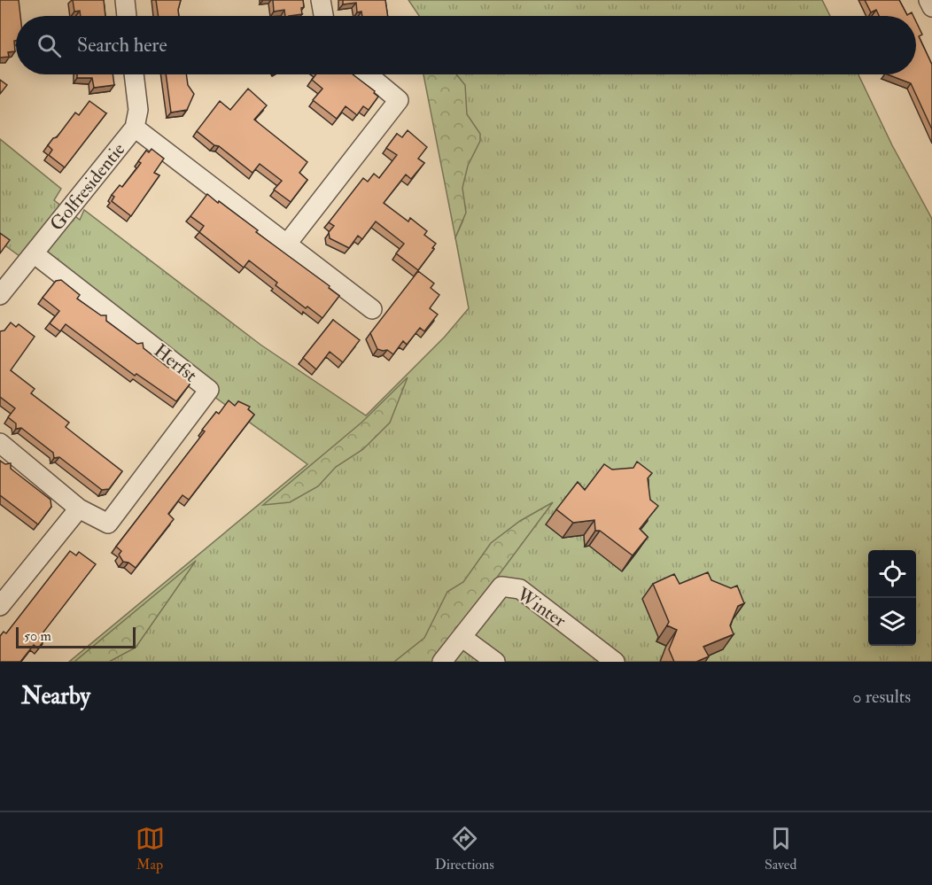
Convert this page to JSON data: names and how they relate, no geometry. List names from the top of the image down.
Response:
{
  "streets": {
    "street": ["Golfresidentie", "Herfst", "Winter"]
  },
  "crossings": [
    ["Golfresidentie", "Herfst"]
  ],
  "scale_bar": "50 m",
  "page": {
    "search": "Search here",
    "scale": "50 m",
    "heading": ["Nearby", "0 results"],
    "nav": ["Map", "Directions", "Saved"]
  }
}
